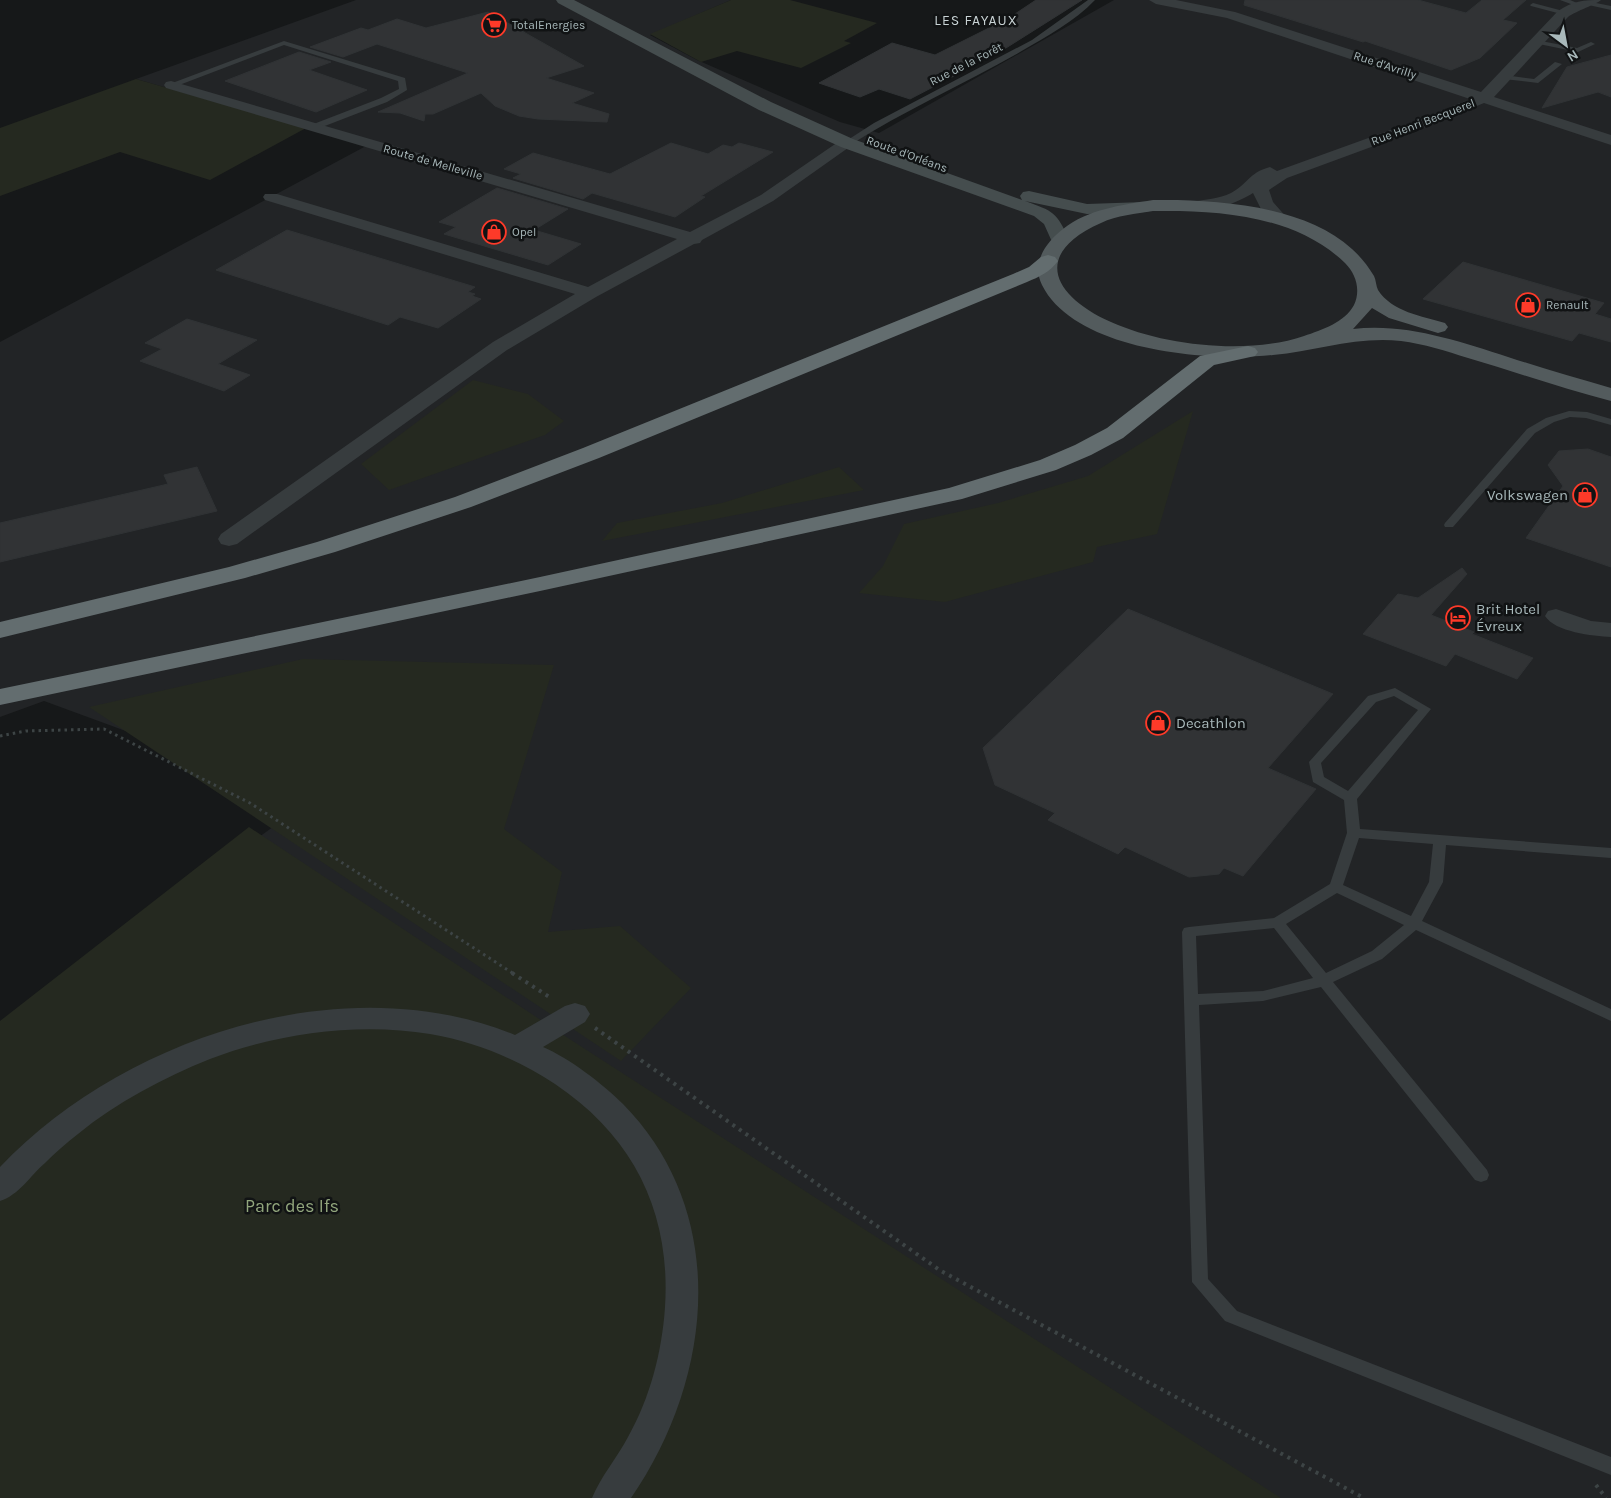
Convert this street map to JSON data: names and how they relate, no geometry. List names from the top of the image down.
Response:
{
  "streets": {
    "main road": ["Route d'Orléans"],
    "street": ["Rue d'Avrilly", "Rue Henri Becquerel", "Route de Melleville"],
    "lane": ["Rue de la Forêt"]
  },
  "crossings": [
    ["Rue de la Forêt", "Route d'Orléans"],
    ["Rue d'Avrilly", "Rue Henri Becquerel"]
  ],
  "districts": ["LES FAYAUX"],
  "parks": ["Parc des Ifs"],
  "places": {
    "supermarket": ["TotalEnergies"],
    "shop": [
      "Opel",
      "Renault",
      "Volkswagen",
      "Decathlon"
    ],
    "hotel": ["Brit Hotel Évreux"]
  },
  "north": "bottom right"
}
